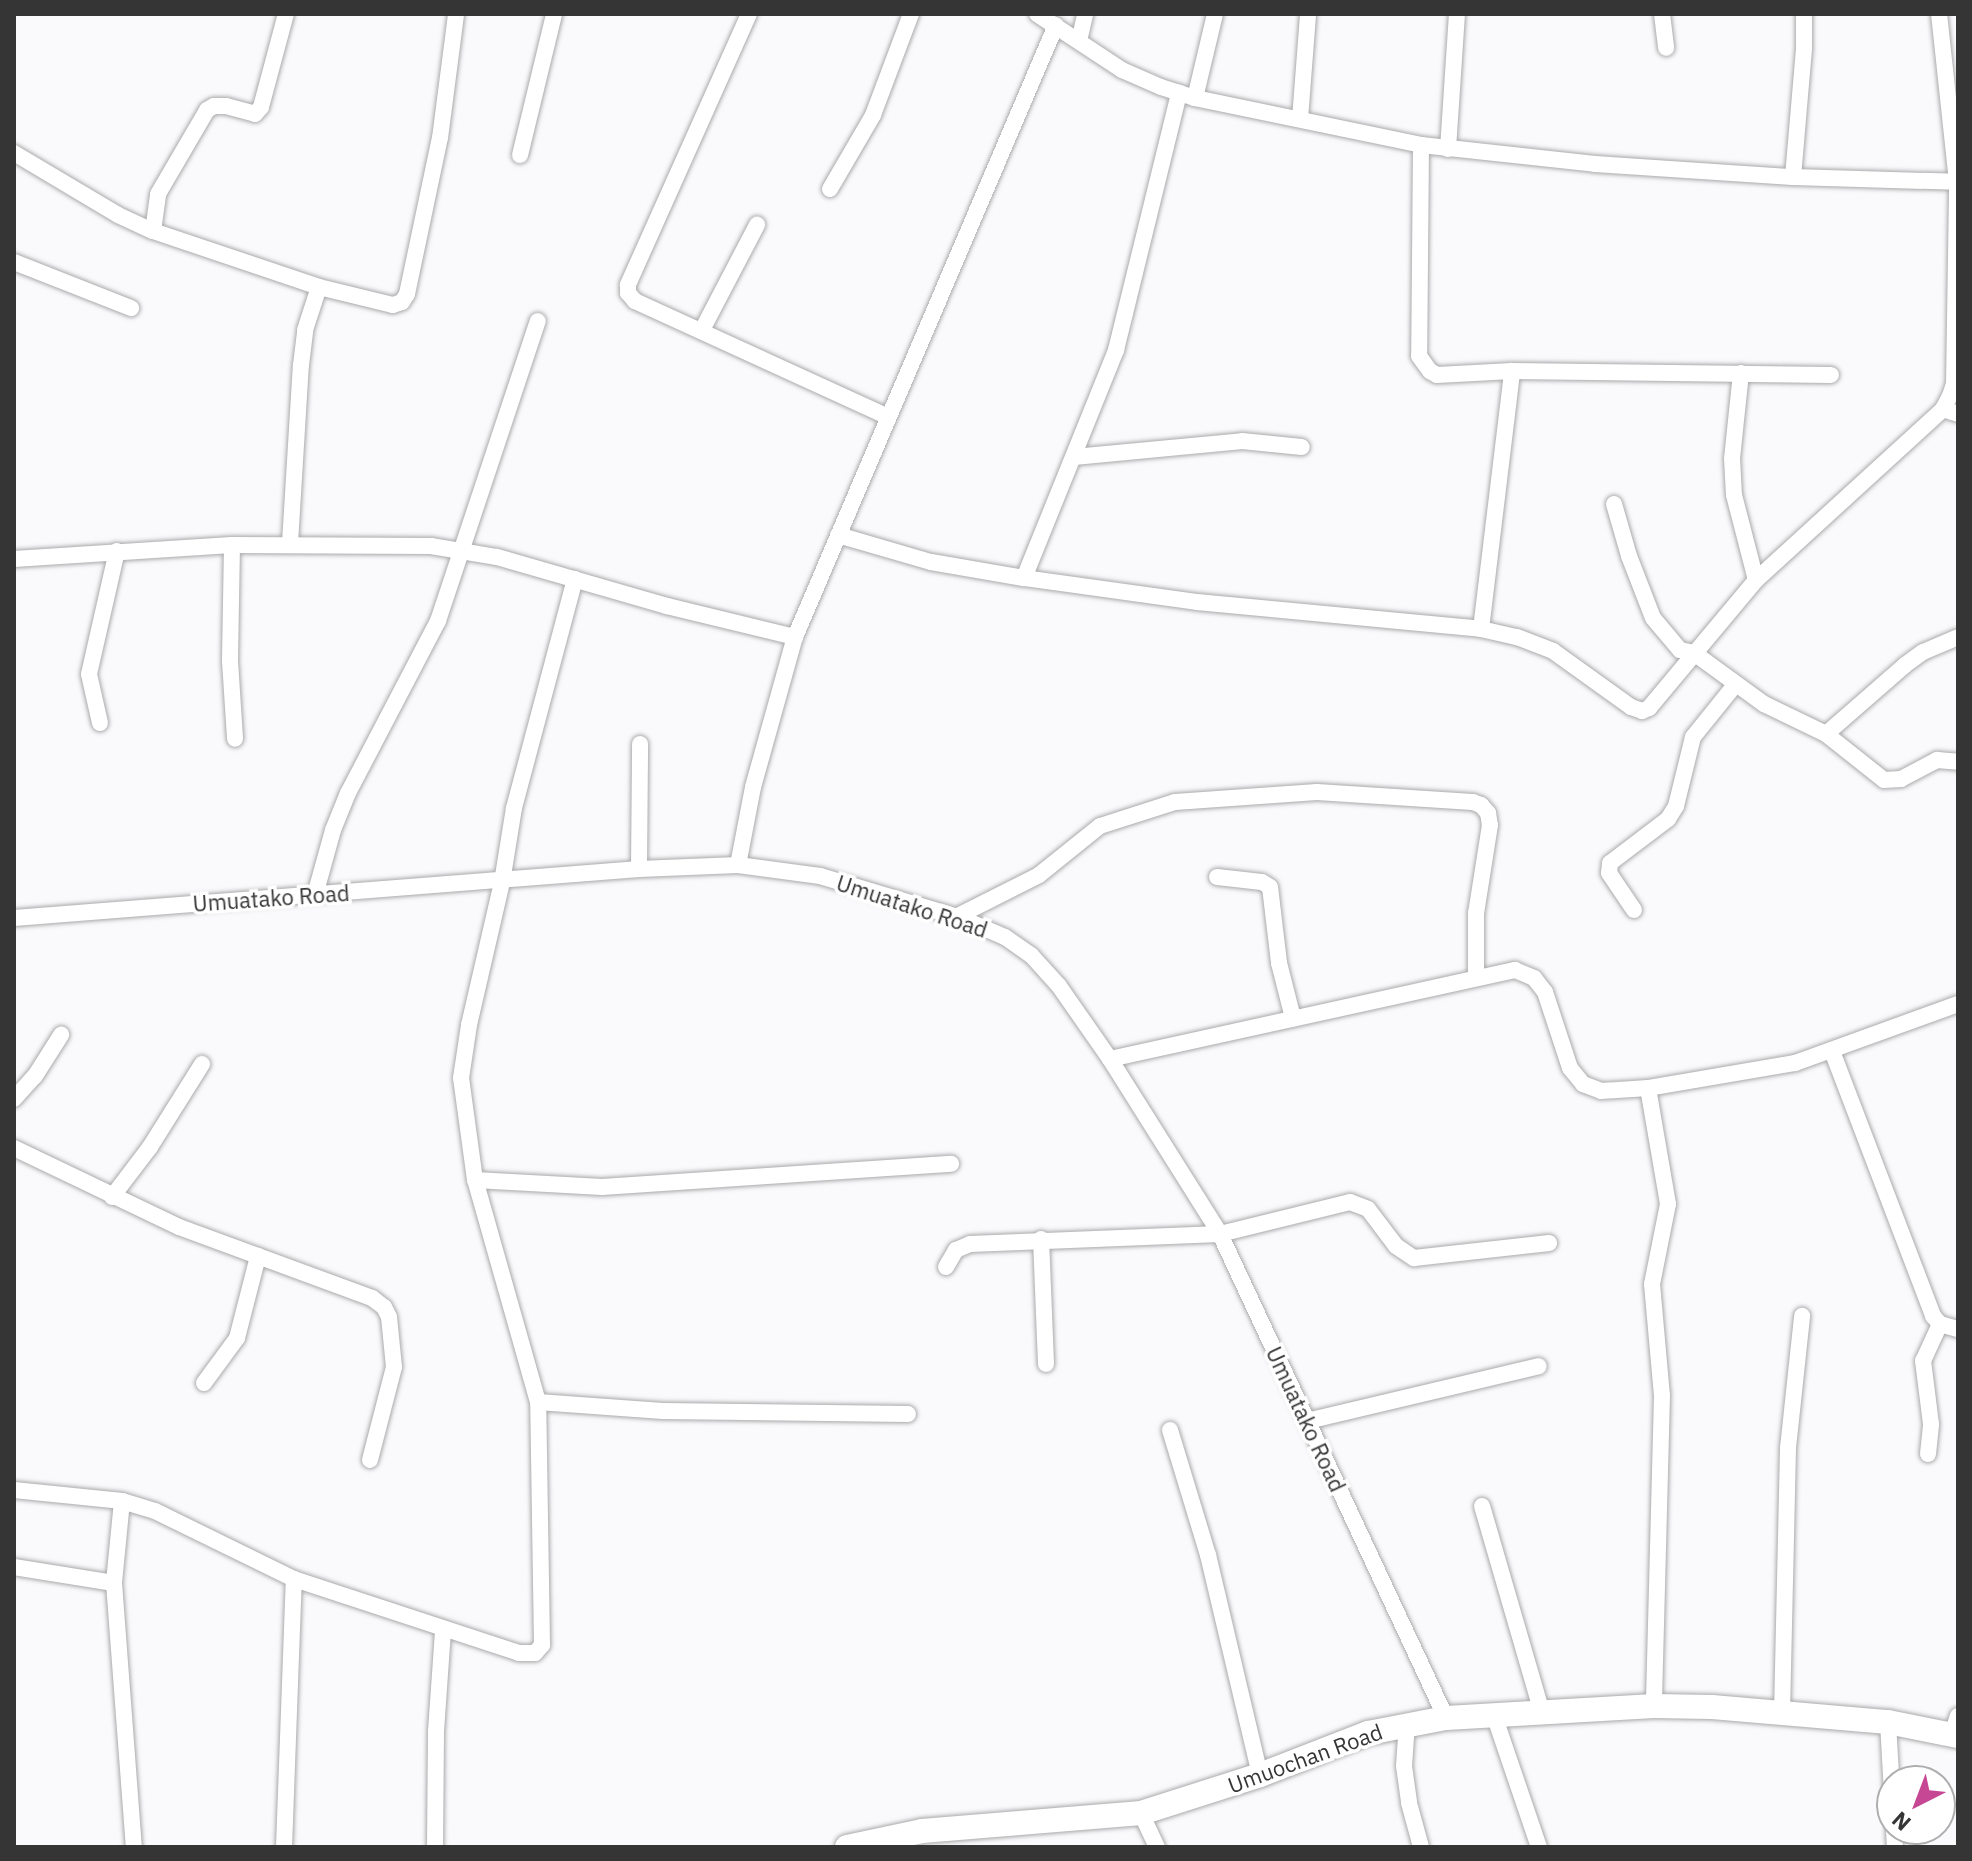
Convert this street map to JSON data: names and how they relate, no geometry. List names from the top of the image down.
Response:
{
  "streets": {
    "street": ["Umuatako Road", "Umuochan Road"]
  },
  "crossings": [
    ["Umuatako Road", "Umuochan Road"]
  ],
  "north": "bottom left"
}
